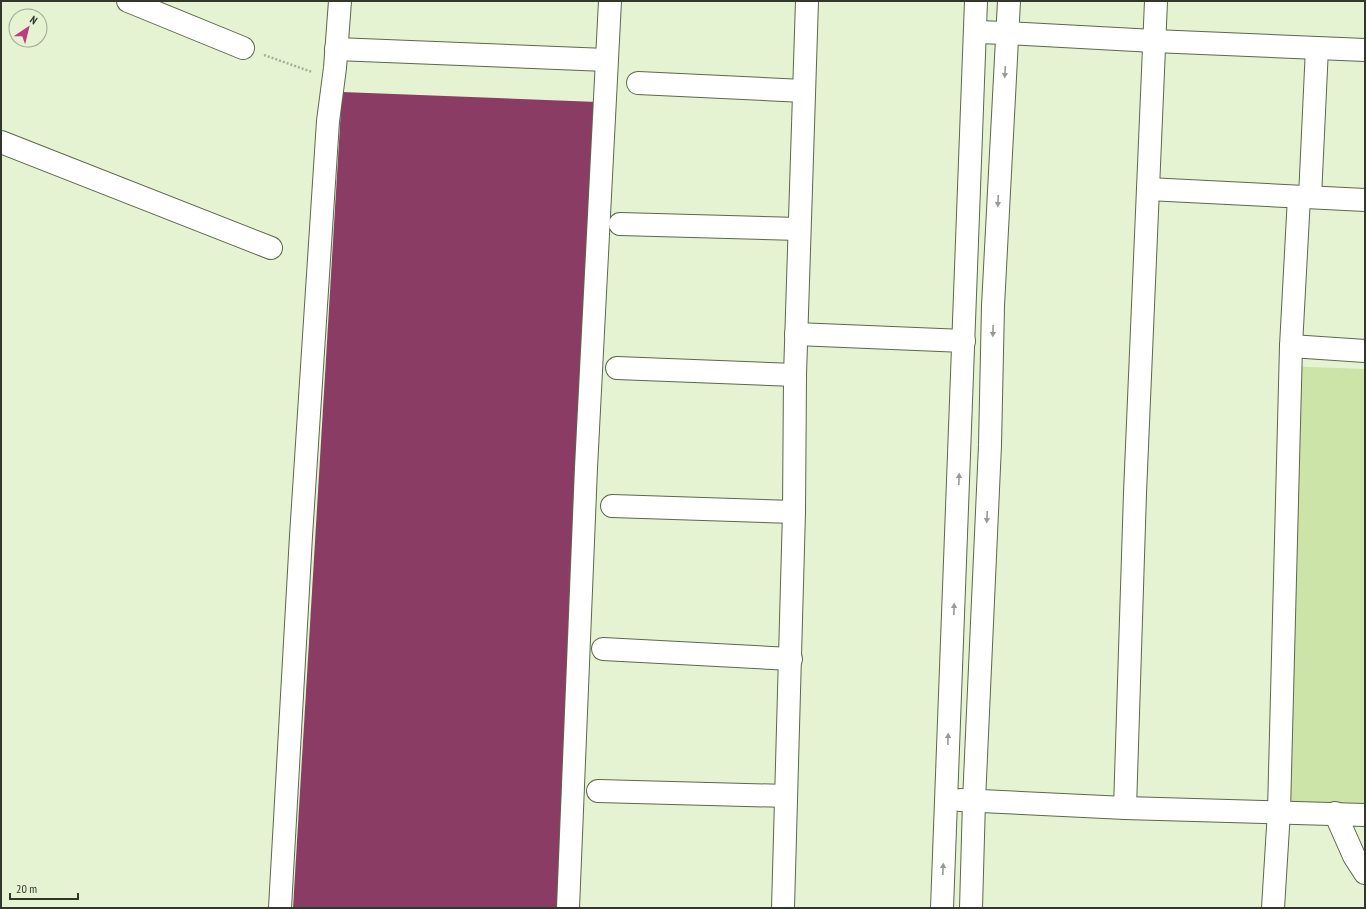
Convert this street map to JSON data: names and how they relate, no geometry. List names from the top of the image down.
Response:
{
  "scale_bar": "20 m",
  "north": "top right"
}
